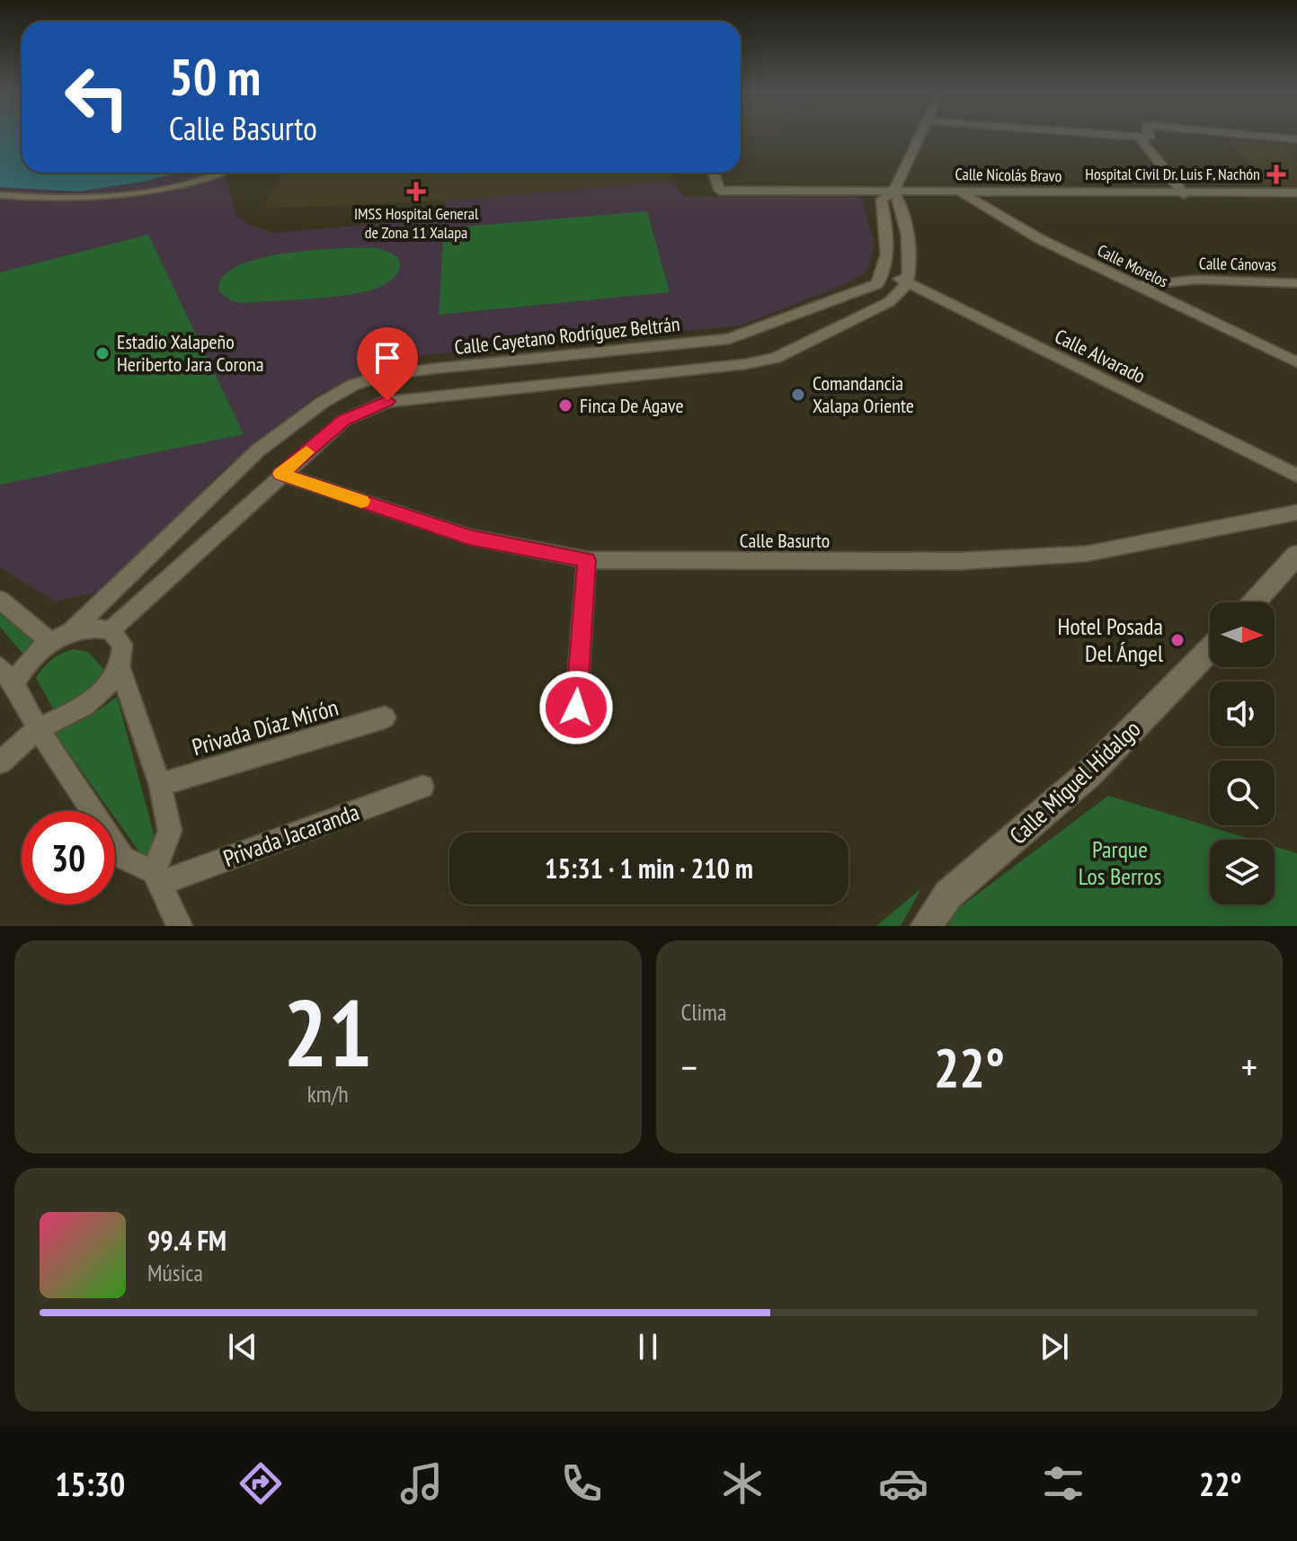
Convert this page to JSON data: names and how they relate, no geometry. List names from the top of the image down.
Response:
{
  "streets": {
    "main road": ["Calle Miguel Hidalgo"],
    "street": [
      "Calle Nicolás Bravo",
      "Calle Cánovas",
      "Calle Morelos",
      "Calle Cayetano Rodríguez Beltrán",
      "Calle Alvarado",
      "Calle Basurto",
      "Privada Díaz Mirón",
      "Privada Jacaranda"
    ]
  },
  "crossings": [
    ["Calle Nicolás Bravo", "Calle Morelos"],
    ["Calle Cánovas", "Calle Morelos"],
    ["Calle Cayetano Rodríguez Beltrán", "Calle Alvarado"]
  ],
  "parks": ["Parque Los Berros"],
  "places": {
    "health": ["Hospital Civil Dr. Luis F. Nachón", "IMSS Hospital General de Zona 11 Xalapa"],
    "other": [
      "Estadio Xalapeño Heriberto Jara Corona",
      "Comandancia Xalapa Oriente",
      "Finca De Agave",
      "Hotel Posada Del Ángel"
    ]
  },
  "north": "right",
  "page": {
    "turn": ["50 m", "Calle Basurto"],
    "limit": "30",
    "trip": "15:31 · 1 min · 210 m",
    "tile": [
      ["21", "km/h"],
      "Clima"
    ],
    "heat": ["−", "22°", "+"],
    "song": ["99.4 FM", "Música"],
    "tabs": ["15:30", "22°"]
  }
}
